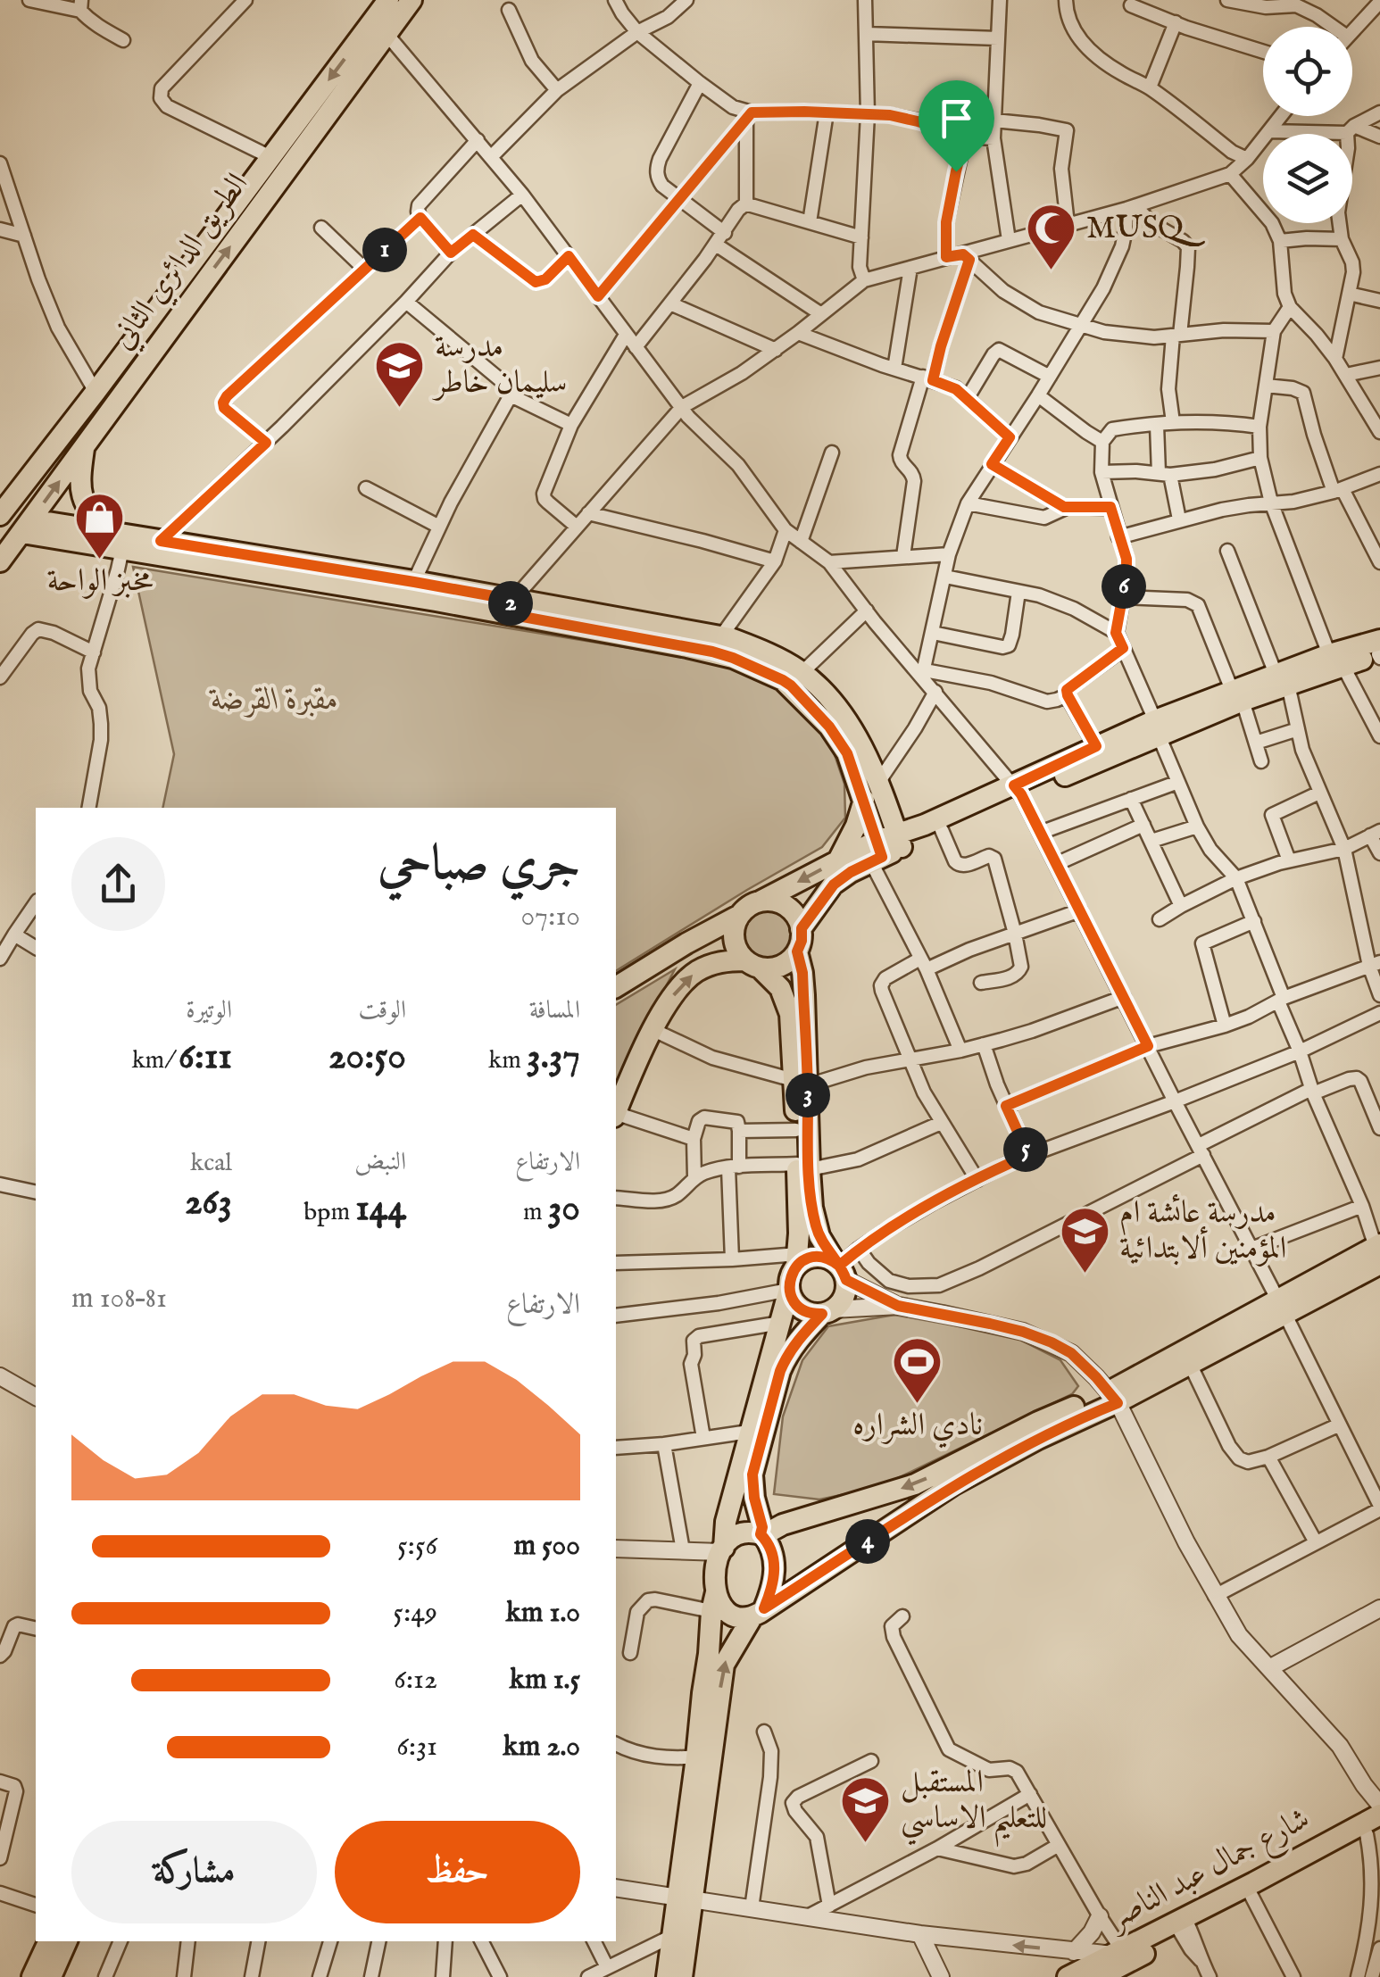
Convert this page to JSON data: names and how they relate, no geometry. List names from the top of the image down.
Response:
{
  "streets": {
    "main road": ["الطريق الدائري الثاني", "شارع جمال عبد الناصر"]
  },
  "parks": ["مقبرة القرضة"],
  "places": {
    "mosque": ["MUSQ"],
    "school or university": ["مدرسة سليمان خاطر", "مدرسة عائشة ام المؤمنين ألابتدائية", "المستقبل للتعليم الاساسي"],
    "shop": ["مخبز الواحة"],
    "sports": ["نادي الشراره"]
  },
  "page": {
    "pins": [
      "1",
      "6",
      "2",
      "3",
      "5",
      "4"
    ],
    "heading": ["جري صباحي", "07:10"],
    "stats": [
      ["المسافة", "3.37 km"],
      ["الوقت", "20:50"],
      ["الوتيرة", "6:11 /km"],
      ["الارتفاع", "30 m"],
      ["النبض", "144 bpm"],
      ["kcal", "263"]
    ],
    "chart": ["الارتفاع", "81–108 m"],
    "list": [
      {
        "name": "500 m",
        "note": "5:56"
      },
      {
        "name": "1.0 km",
        "note": "5:49"
      },
      {
        "name": "1.5 km",
        "note": "6:12"
      },
      {
        "name": "2.0 km",
        "note": "6:31"
      }
    ],
    "buttons": ["حفظ", "مشاركة"]
  }
}
